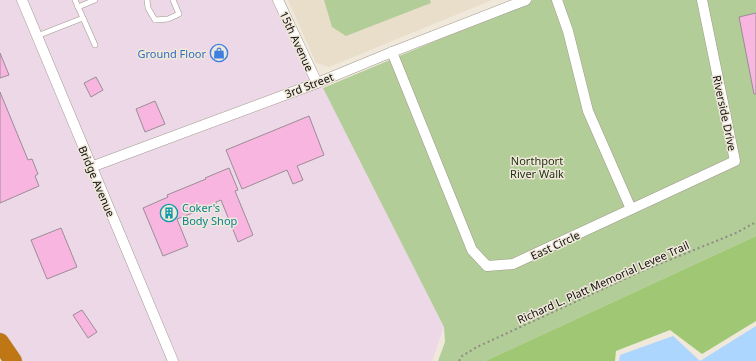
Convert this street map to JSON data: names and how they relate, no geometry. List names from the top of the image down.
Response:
{
  "streets": {
    "street": [
      "15th Avenue",
      "3rd Street",
      "Riverside Drive",
      "Bridge Avenue",
      "East Circle"
    ],
    "path": ["Richard L. Platt Memorial Levee Trail"]
  },
  "crossings": [
    ["15th Avenue", "3rd Street"],
    ["3rd Street", "Bridge Avenue"],
    ["3rd Street", "East Circle"],
    ["Riverside Drive", "East Circle"]
  ],
  "parks": ["Northport River Walk"],
  "places": {
    "shop": ["Ground Floor"],
    "building": ["Coker's Body Shop"]
  }
}
